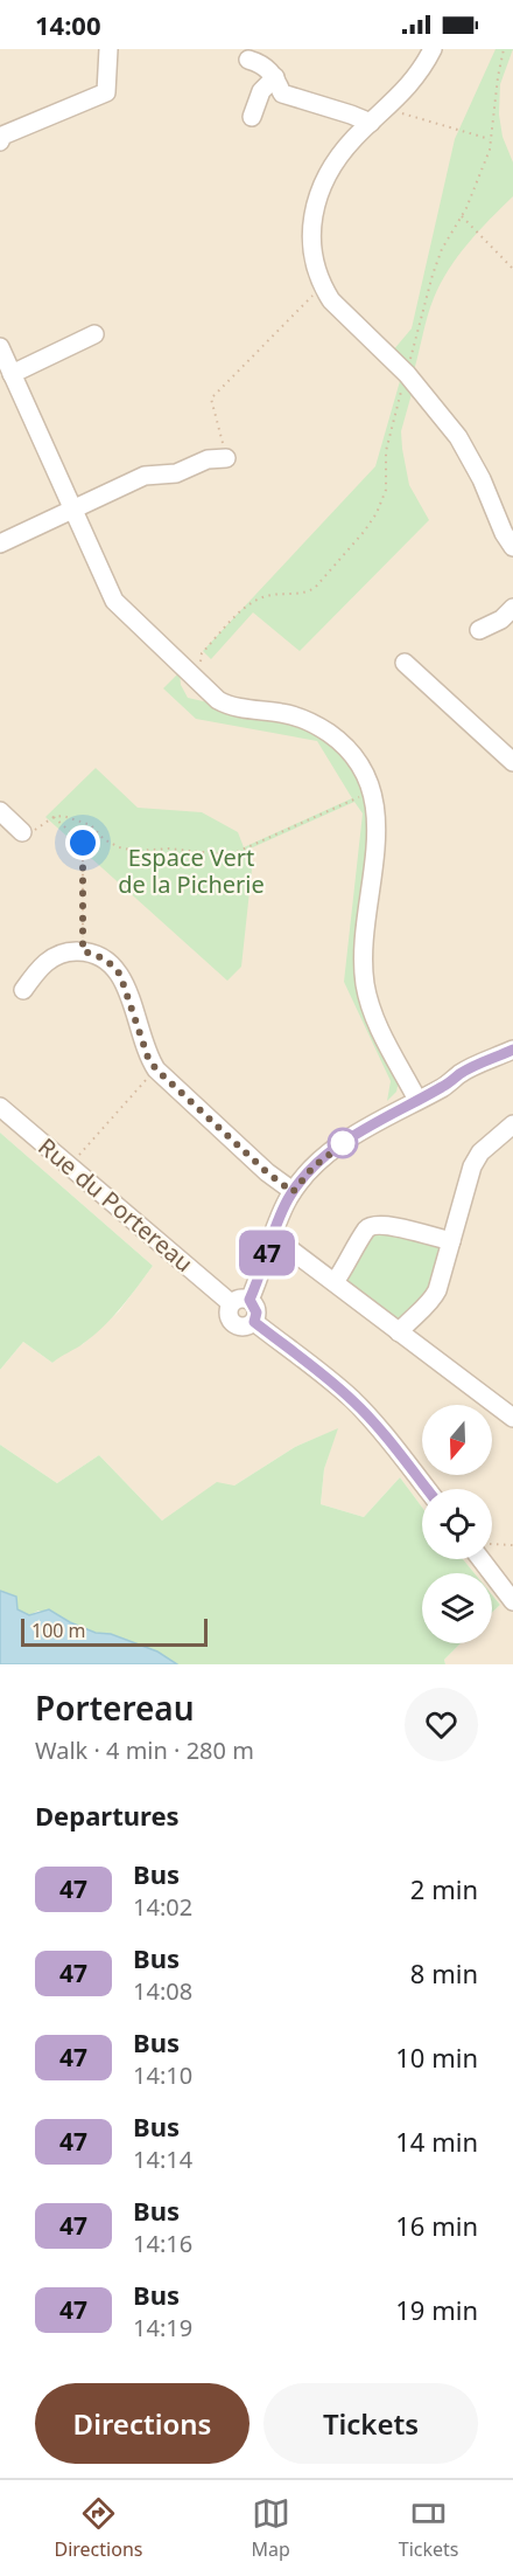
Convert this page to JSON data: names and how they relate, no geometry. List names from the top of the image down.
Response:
{
  "streets": {
    "street": ["Rue du Portereau"]
  },
  "parks": ["Espace Vert de la Picherie"],
  "lines": ["bus line 47"],
  "scale_bar": "100 m",
  "north": "bottom",
  "page": {
    "status": "14:00",
    "on_map": "47",
    "scale": "100 m",
    "heading": [
      ["Portereau", "Walk · 4 min · 280 m"],
      "Departures"
    ],
    "list": [
      {
        "mark": "47",
        "name": "Bus",
        "note": "14:02",
        "value": "2 min"
      },
      {
        "mark": "47",
        "name": "Bus",
        "note": "14:08",
        "value": "8 min"
      },
      {
        "mark": "47",
        "name": "Bus",
        "note": "14:10",
        "value": "10 min"
      },
      {
        "mark": "47",
        "name": "Bus",
        "note": "14:14",
        "value": "14 min"
      },
      {
        "mark": "47",
        "name": "Bus",
        "note": "14:16",
        "value": "16 min"
      },
      {
        "mark": "47",
        "name": "Bus",
        "note": "14:19",
        "value": "19 min"
      }
    ],
    "buttons": ["Directions", "Tickets"],
    "tabs": ["Directions", "Map", "Tickets"]
  }
}
